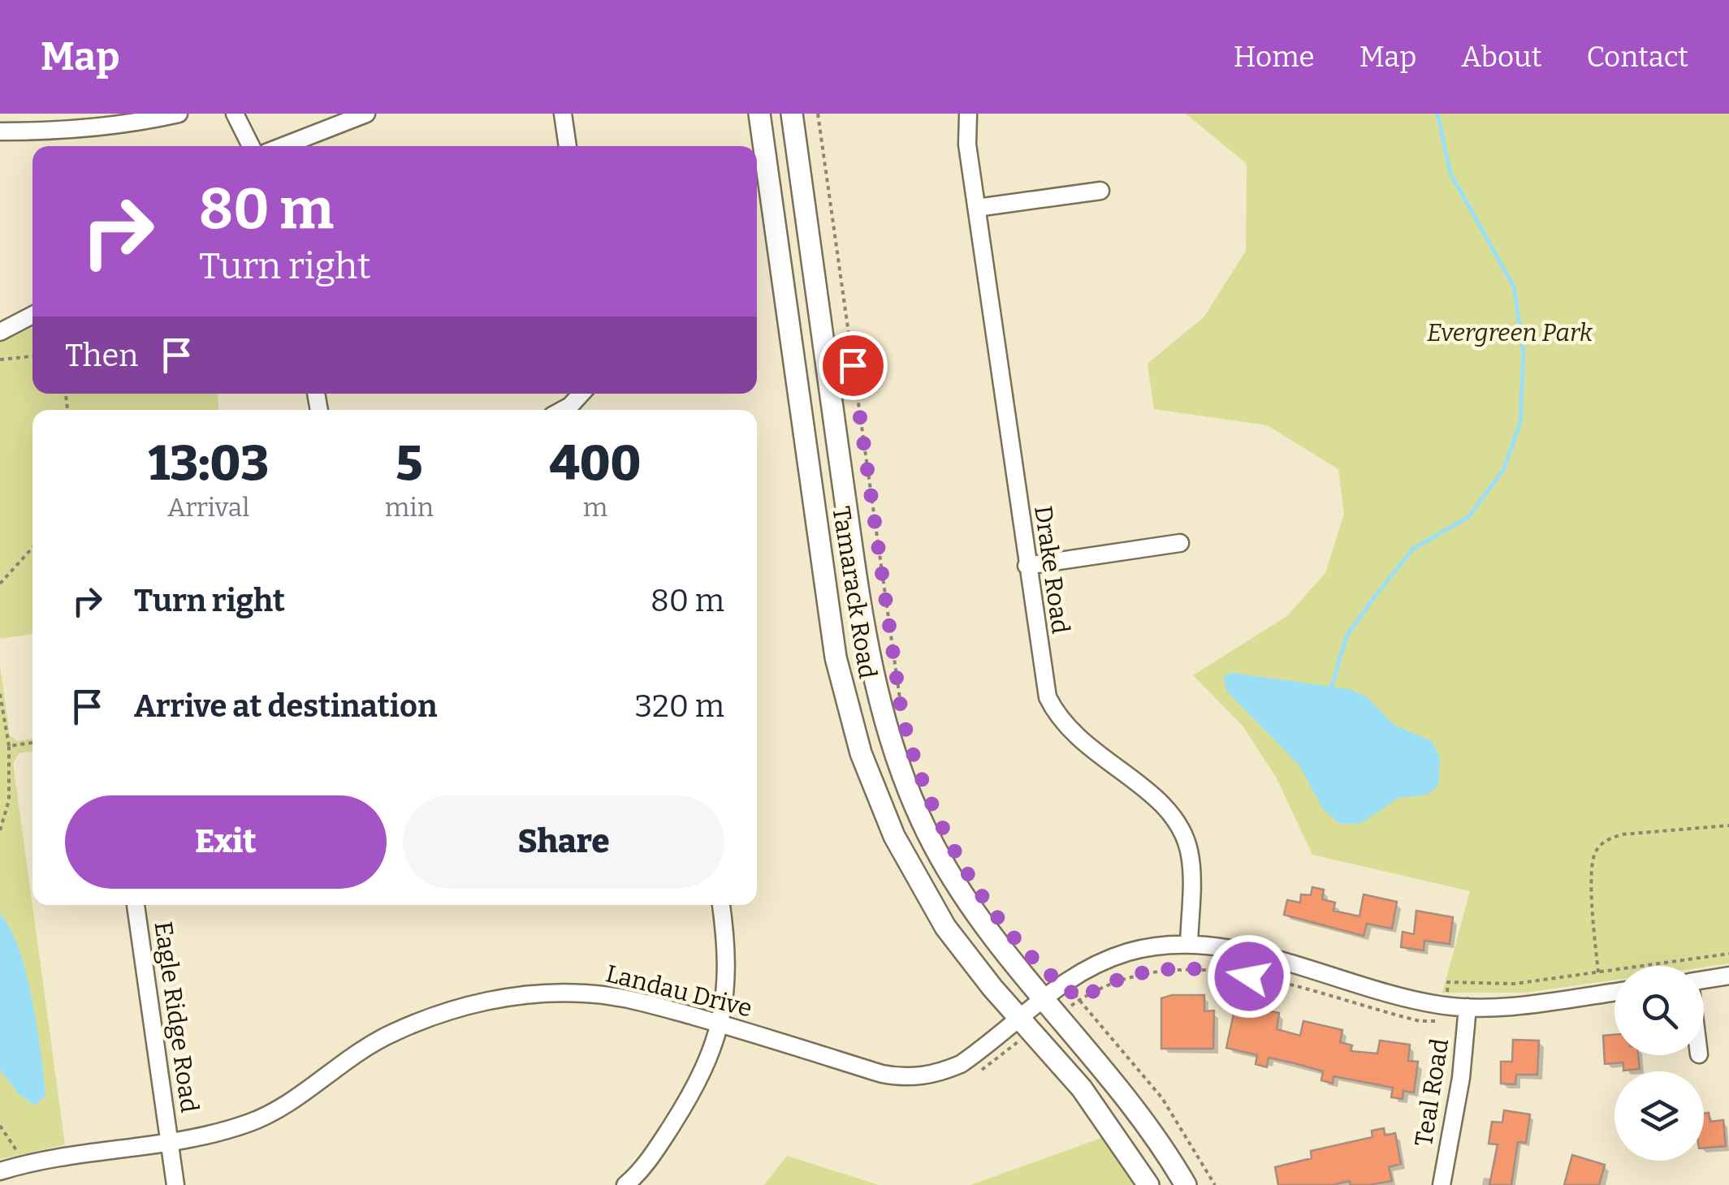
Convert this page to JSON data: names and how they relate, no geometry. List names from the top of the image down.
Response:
{
  "streets": {
    "street": [
      "Drake Road",
      "Tamarack Road",
      "Landau Drive",
      "Eagle Ridge Road",
      "Teal Road"
    ]
  },
  "crossings": [
    ["Drake Road", "Landau Drive"],
    ["Tamarack Road", "Landau Drive"],
    ["Landau Drive", "Eagle Ridge Road"],
    ["Landau Drive", "Teal Road"]
  ],
  "parks": ["Evergreen Park"],
  "page": {
    "header": "Map",
    "nav": [
      "Home",
      "Map",
      "About",
      "Contact"
    ],
    "turn": ["80 m", "Turn right"],
    "then": "Then",
    "eta": [
      "13:03",
      "Arrival",
      "5",
      "min",
      "400",
      "m"
    ],
    "list": [
      {
        "name": "Turn right",
        "value": "80 m"
      },
      {
        "name": "Arrive at destination",
        "value": "320 m"
      }
    ],
    "buttons": ["Exit", "Share"]
  }
}
